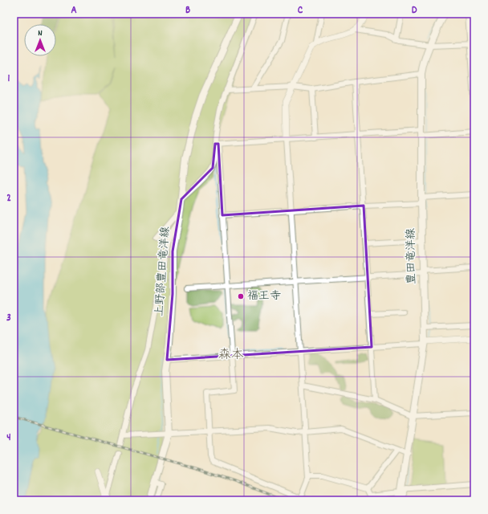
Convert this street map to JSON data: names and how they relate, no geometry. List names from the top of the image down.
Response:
{
  "streets": {
    "main road": ["豊田竜洋線", "上野部豊田竜洋線"]
  },
  "districts": ["森本"],
  "places": ["福王寺"],
  "north": "top",
  "grid": {
    "columns": [
      "A",
      "B",
      "C",
      "D"
    ],
    "rows": [
      "1",
      "2",
      "3",
      "4"
    ]
  }
}
